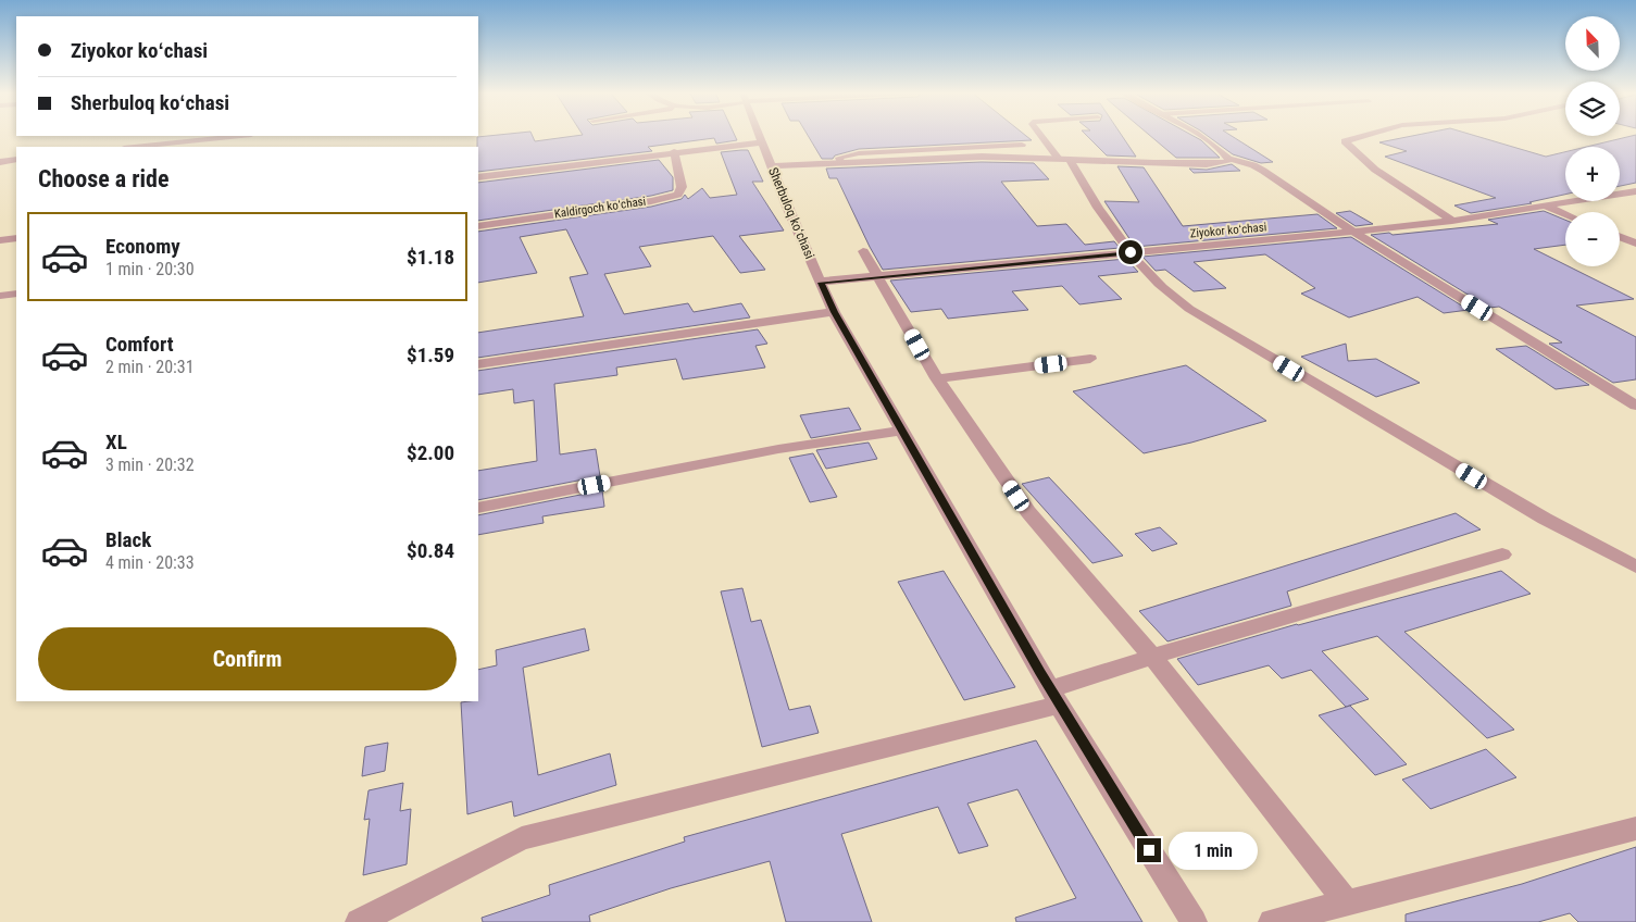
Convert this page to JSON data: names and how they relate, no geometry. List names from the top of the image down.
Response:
{
  "streets": {
    "street": ["Kaldirgoch koʻchasi", "Sherbuloq koʻchasi", "Ziyokor koʻchasi"]
  },
  "crossings": [
    ["Sherbuloq koʻchasi", "Ziyokor koʻchasi"]
  ],
  "north": "top left",
  "page": {
    "map_buttons": ["+", "−"],
    "banner": ["Ziyokor koʻchasi", "Sherbuloq koʻchasi"],
    "heading": "Choose a ride",
    "list": [
      {
        "name": "Economy",
        "note": "1 min · 20:30",
        "value": "$1.18"
      },
      {
        "name": "Comfort",
        "note": "2 min · 20:31",
        "value": "$1.59"
      },
      {
        "name": "XL",
        "note": "3 min · 20:32",
        "value": "$2.00"
      },
      {
        "name": "Black",
        "note": "4 min · 20:33",
        "value": "$0.84"
      }
    ],
    "buttons": "Confirm",
    "bubble": "1 min"
  }
}
